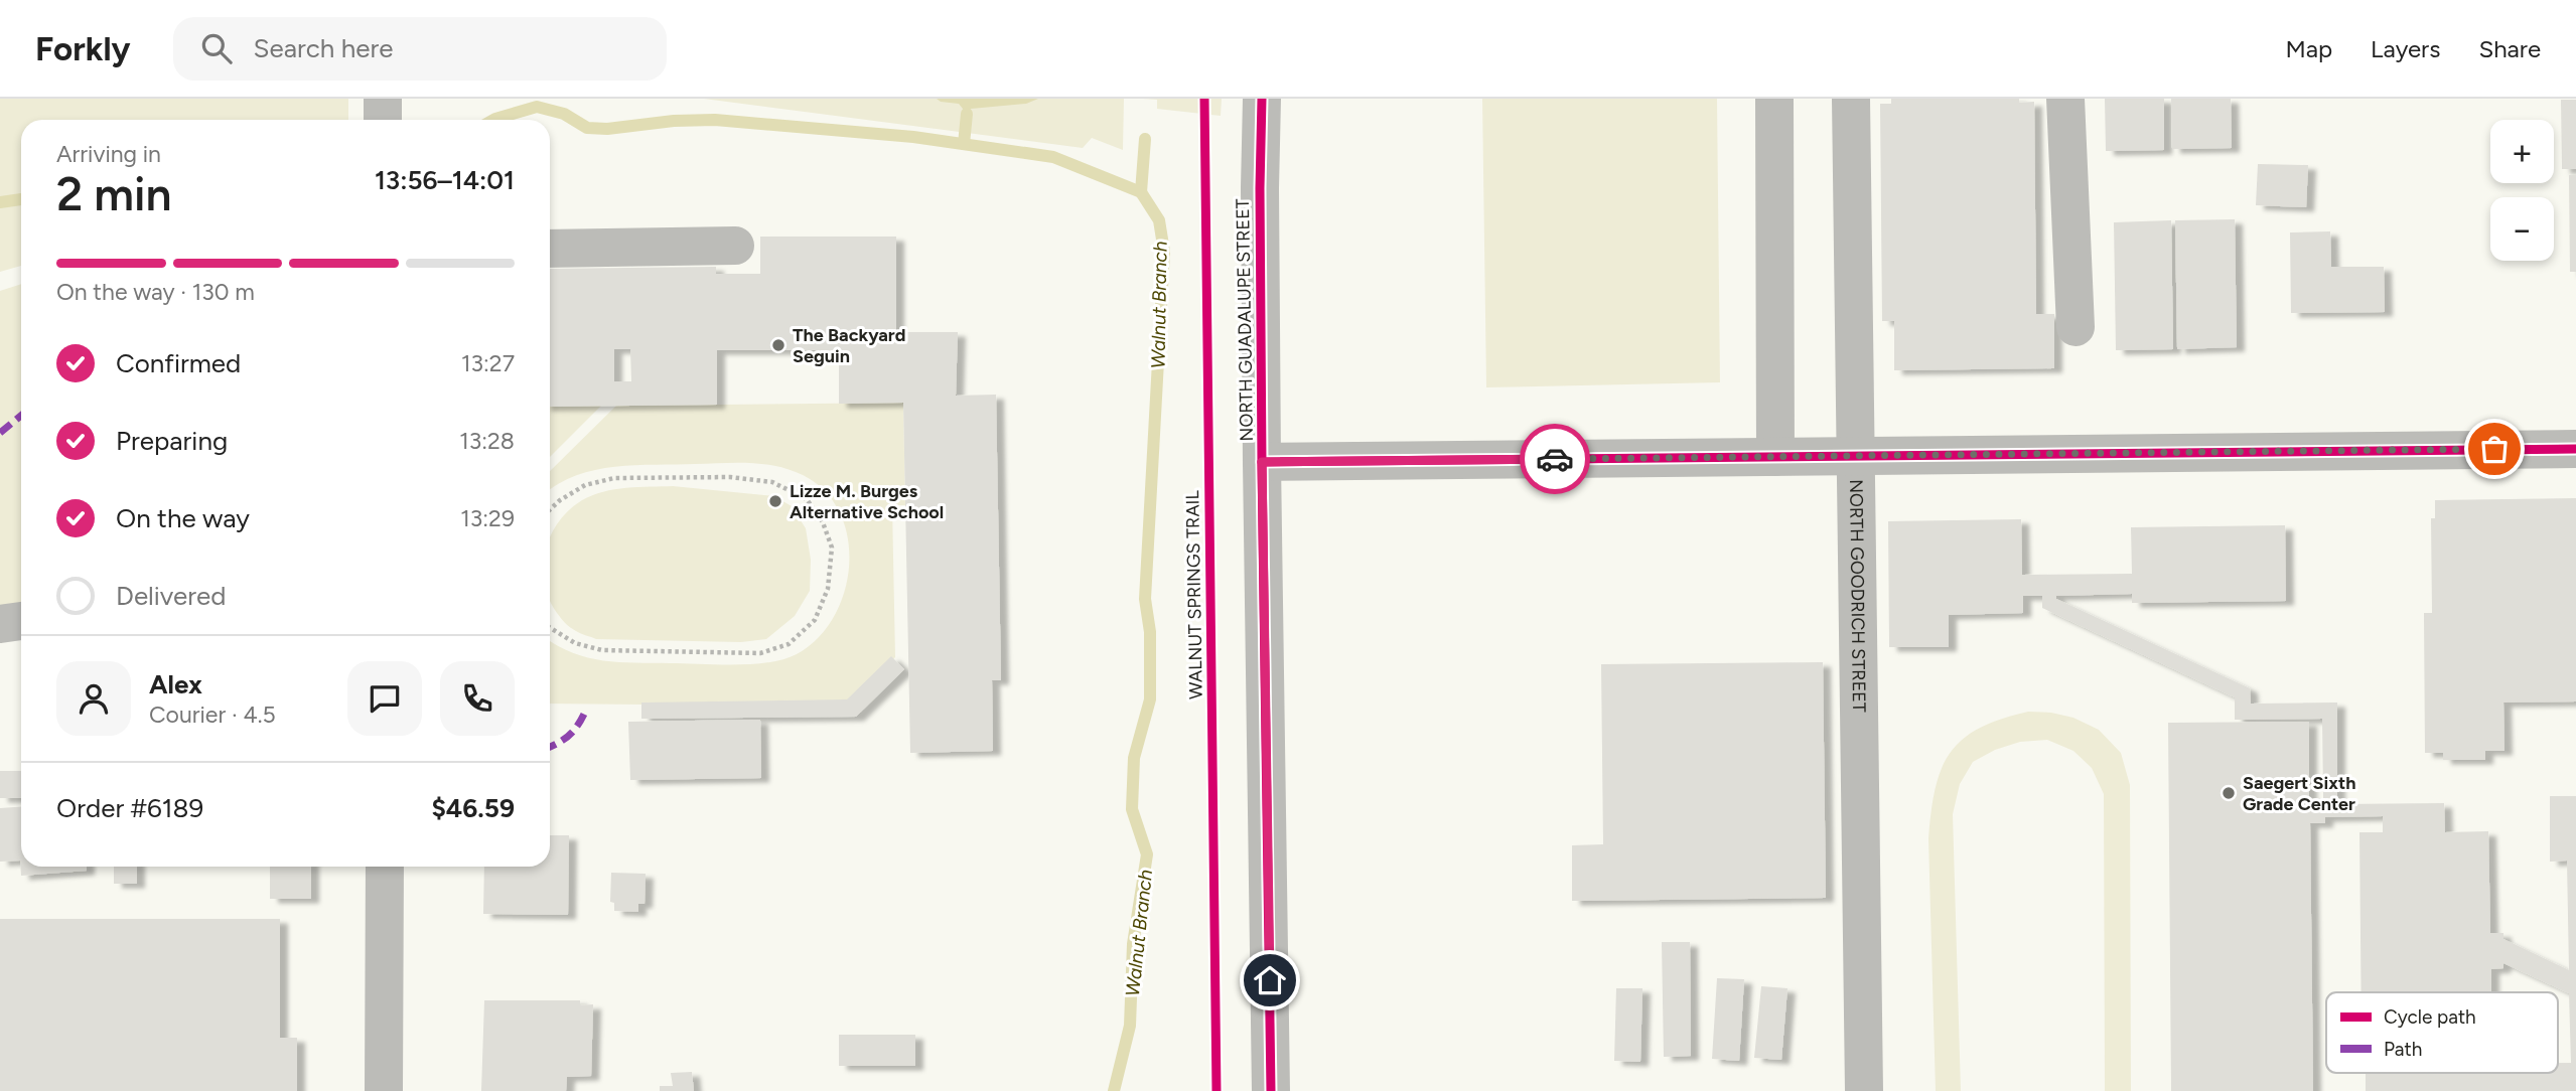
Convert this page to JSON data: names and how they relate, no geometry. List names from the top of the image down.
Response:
{
  "streets": {
    "street": ["NORTH GUADALUPE STREET", "NORTH GOODRICH STREET"],
    "cycle path": ["WALNUT SPRINGS TRAIL"]
  },
  "water": ["Walnut Branch"],
  "places": ["The Backyard Seguin", "Lizze M. Burges Alternative School", "Saegert Sixth Grade Center"],
  "legend": ["Cycle path", "Path"],
  "page": {
    "header": "Forkly",
    "search": "Search here",
    "nav": ["Map", "Layers", "Share"],
    "map_buttons": ["+", "−"],
    "heading": ["2 min", "Arriving in", "13:56–14:01"],
    "panel": [
      "Alex",
      "Courier · 4.5",
      "Order #6189",
      "$46.59"
    ],
    "bar": "On the way · 130 m",
    "list": [
      ["Confirmed", "13:27"],
      ["Preparing", "13:28"],
      ["On the way", "13:29"],
      "Delivered"
    ]
  }
}
